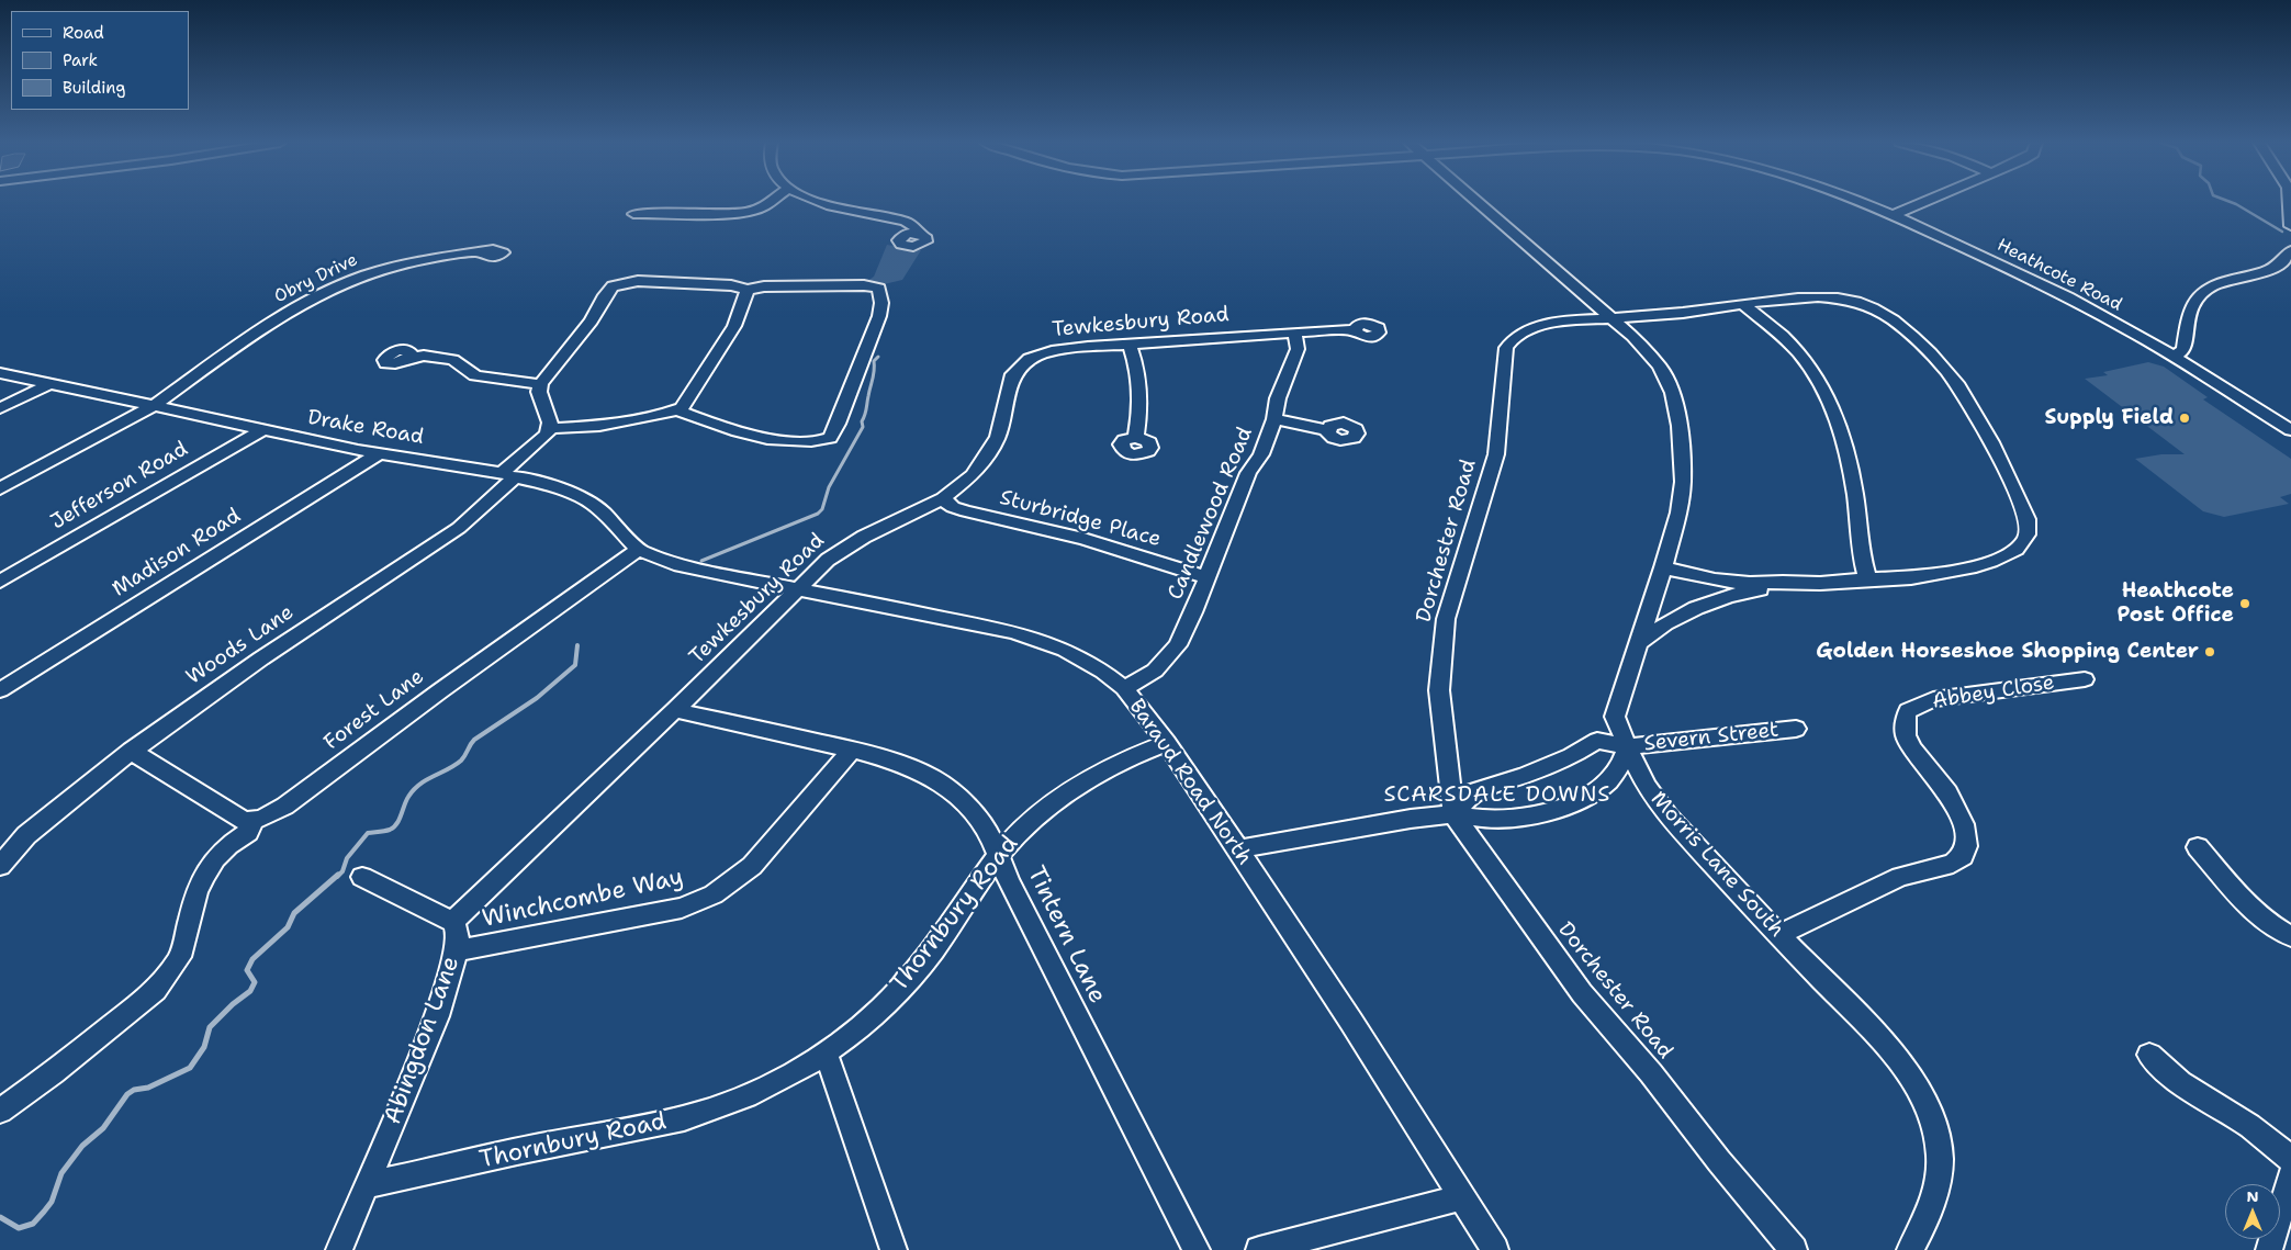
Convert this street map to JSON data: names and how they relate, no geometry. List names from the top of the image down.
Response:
{
  "streets": {
    "street": [
      "Heathcote Road",
      "Obry Drive",
      "Tewkesbury Road",
      "Drake Road",
      "Jefferson Road",
      "Candlewood Road",
      "Sturbridge Place",
      "Dorchester Road",
      "Madison Road",
      "Woods Lane",
      "Abbey Close",
      "Forest Lane",
      "Severn Street",
      "Baraud Road North",
      "Morris Lane South",
      "Winchcombe Way",
      "Thornbury Road",
      "Tintern Lane",
      "Abingdon Lane"
    ]
  },
  "crossings": [
    ["Obry Drive", "Drake Road"],
    ["Tewkesbury Road", "Candlewood Road"],
    ["Tewkesbury Road", "Sturbridge Place"],
    ["Tewkesbury Road", "Baraud Road North"],
    ["Tewkesbury Road", "Tintern Lane"],
    ["Tewkesbury Road", "Abingdon Lane"],
    ["Drake Road", "Jefferson Road"],
    ["Drake Road", "Madison Road"],
    ["Drake Road", "Woods Lane"],
    ["Drake Road", "Forest Lane"],
    ["Drake Road", "Baraud Road North"],
    ["Candlewood Road", "Sturbridge Place"],
    ["Candlewood Road", "Baraud Road North"],
    ["Dorchester Road", "Severn Street"],
    ["Dorchester Road", "Morris Lane South"],
    ["Abbey Close", "Morris Lane South"],
    ["Severn Street", "Baraud Road North"],
    ["Severn Street", "Morris Lane South"],
    ["Baraud Road North", "Thornbury Road"],
    ["Winchcombe Way", "Tintern Lane"],
    ["Winchcombe Way", "Abingdon Lane"],
    ["Thornbury Road", "Tintern Lane"],
    ["Thornbury Road", "Abingdon Lane"]
  ],
  "districts": ["SCARSDALE DOWNS"],
  "places": ["Supply Field", "Heathcote Post Office", "Golden Horseshoe Shopping Center"],
  "legend": ["Road", "Park", "Building"],
  "north": "top"
}
